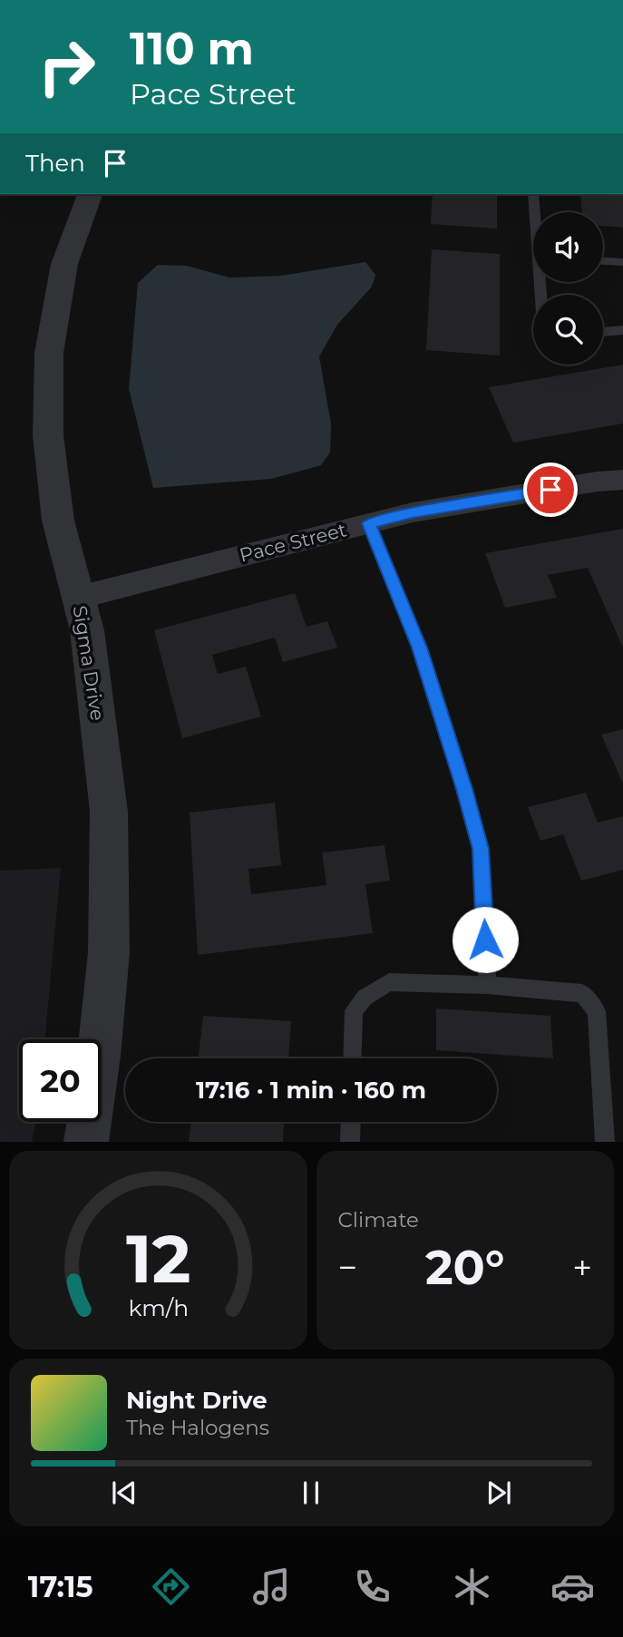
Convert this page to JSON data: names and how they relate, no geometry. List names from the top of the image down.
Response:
{
  "streets": {
    "street": ["Pace Street", "Sigma Drive"]
  },
  "crossings": [
    ["Pace Street", "Sigma Drive"]
  ],
  "page": {
    "turn": ["110 m", "Pace Street"],
    "then": "Then",
    "limit": "20",
    "trip": "17:16 · 1 min · 160 m",
    "tile": "Climate",
    "heat": ["−", "20°", "+"],
    "song": ["Night Drive", "The Halogens"],
    "tabs": "17:15",
    "gauge": ["12", "km/h"]
  }
}
